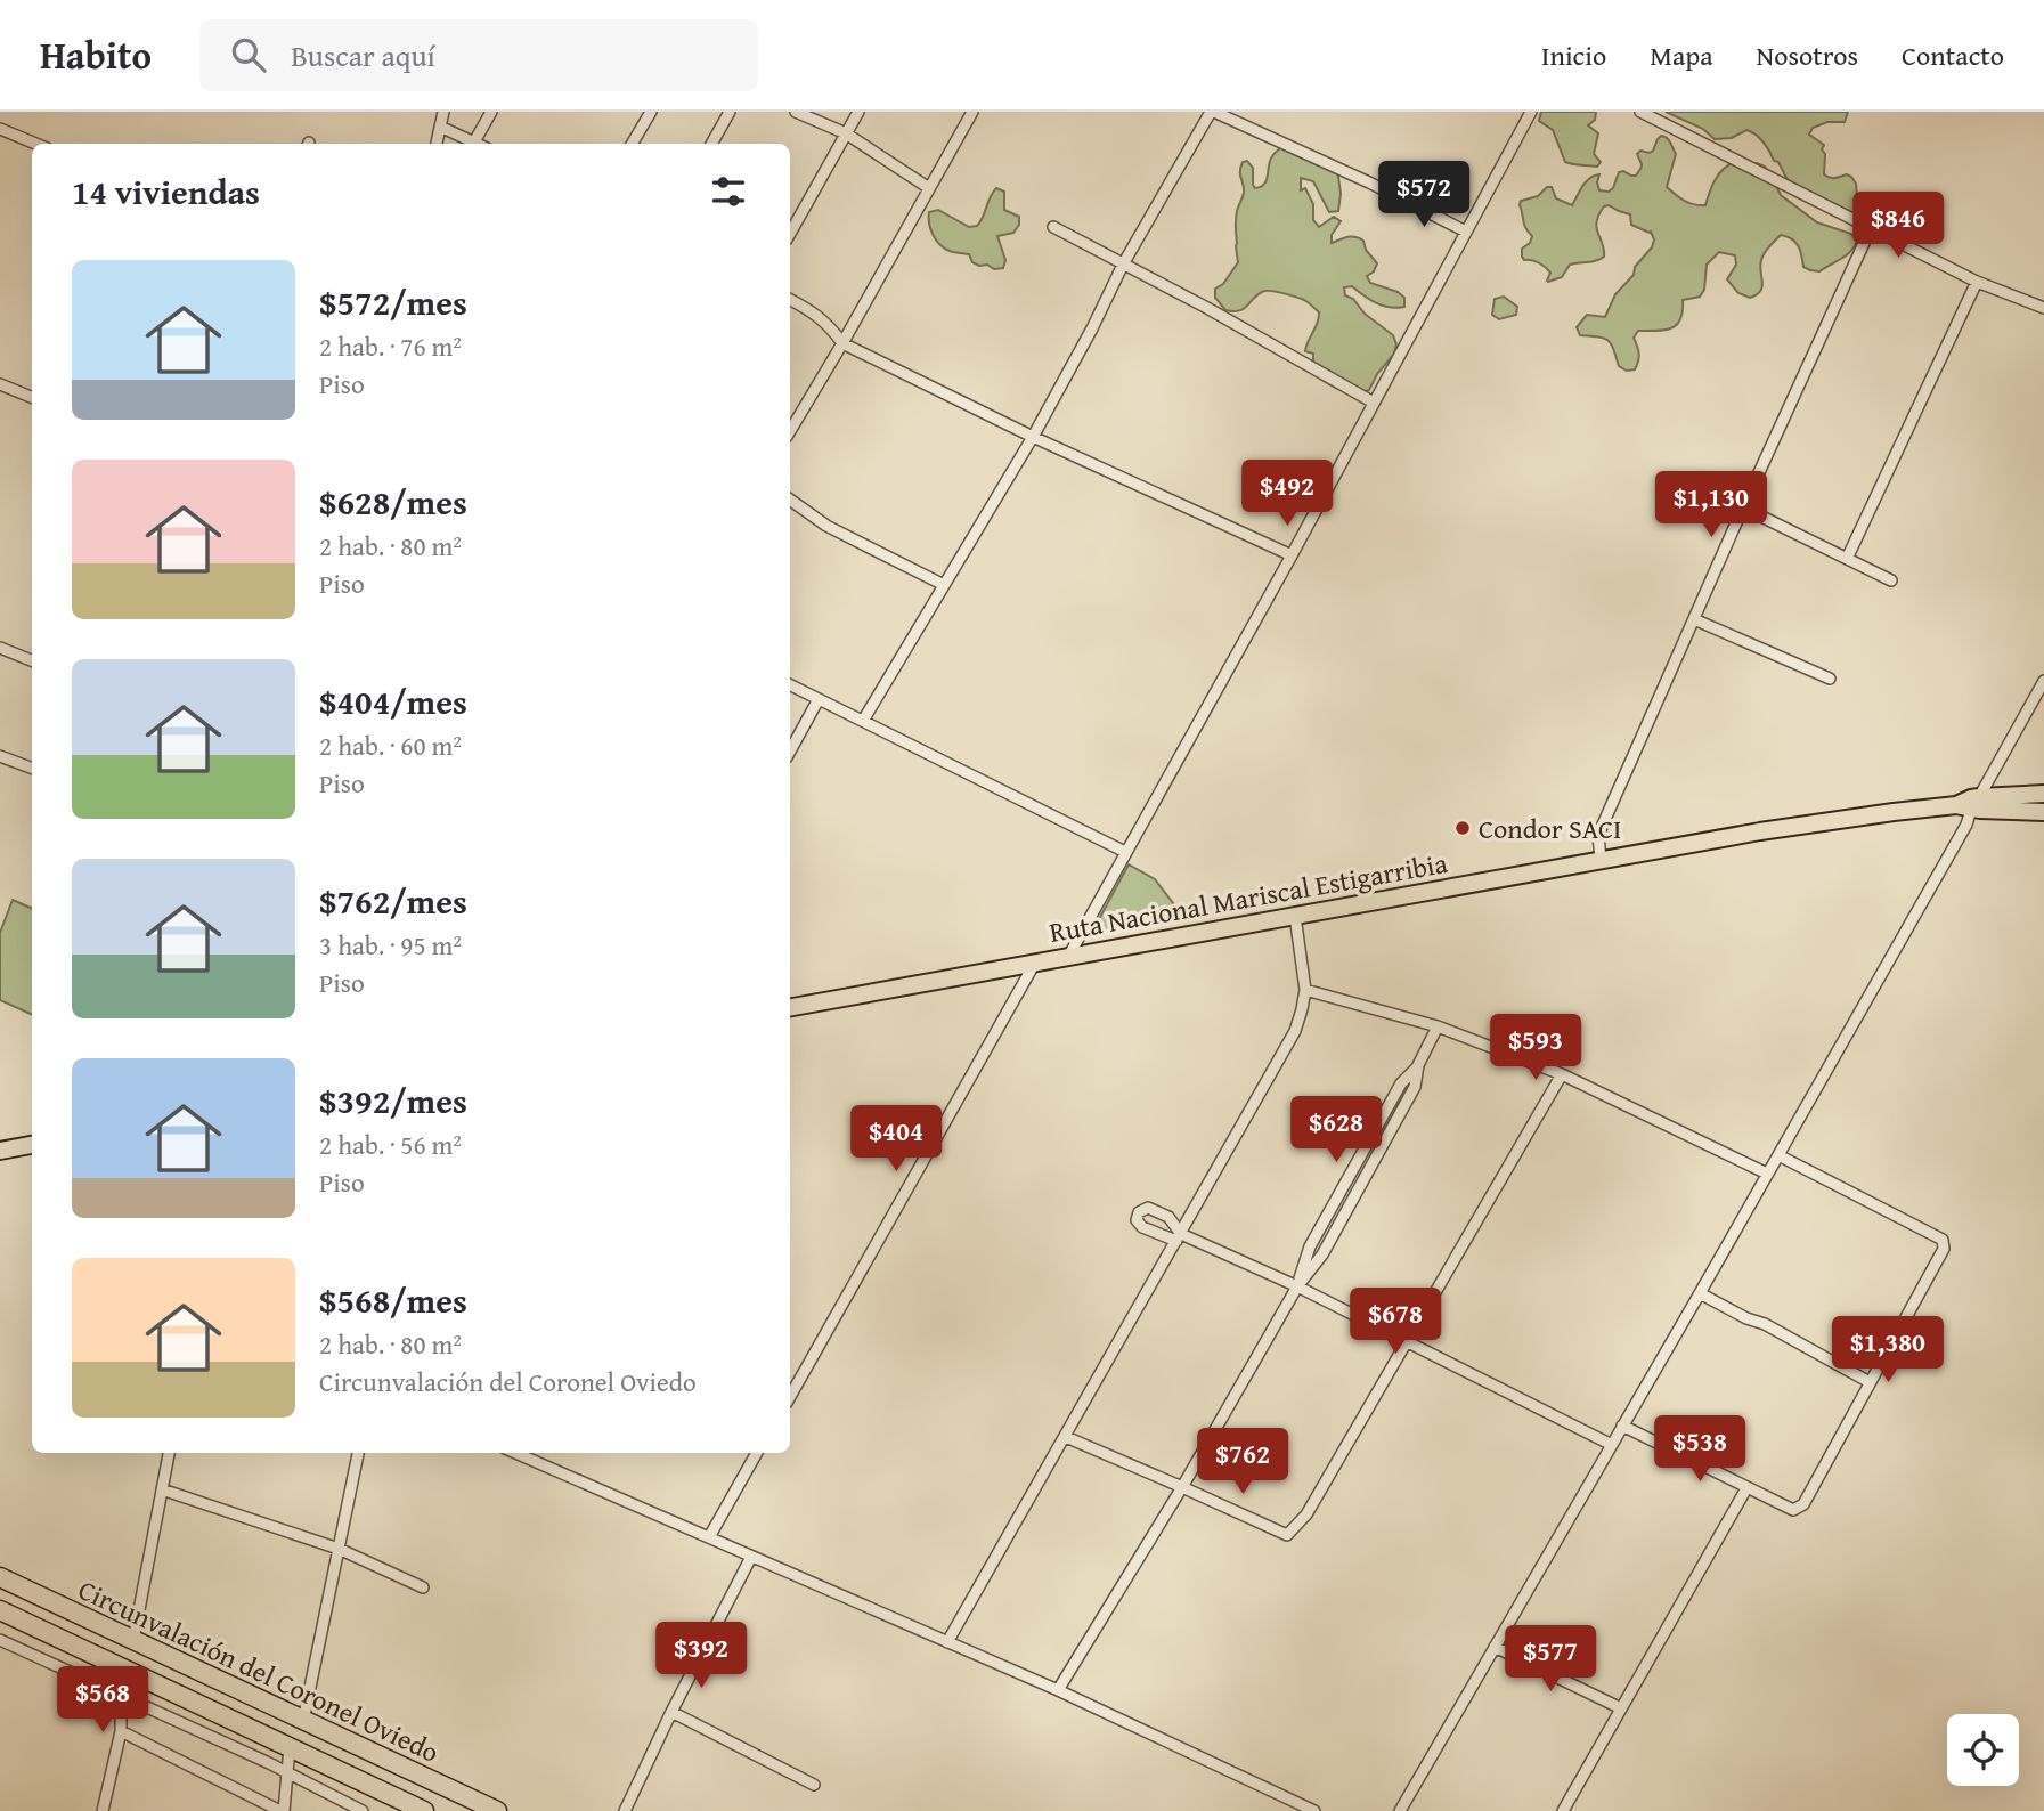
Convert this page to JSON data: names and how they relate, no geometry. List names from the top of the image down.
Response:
{
  "streets": {
    "highway": ["Circunvalación del Coronel Oviedo"],
    "main road": ["Ruta Nacional Mariscal Estigarribia"]
  },
  "places": ["Condor SACI"],
  "page": {
    "header": "Habito",
    "search": "Buscar aquí",
    "nav": [
      "Inicio",
      "Mapa",
      "Nosotros",
      "Contacto"
    ],
    "heading": "14 viviendas",
    "price": [
      "$572",
      "$846",
      "$492",
      "$1,130",
      "$593",
      "$628",
      "$404",
      "$678",
      "$1,380",
      "$538",
      "$762",
      "$392",
      "$577",
      "$568"
    ],
    "list": [
      {
        "name": "$572/mes",
        "note": "2 hab. · 76 m² · Piso"
      },
      {
        "name": "$628/mes",
        "note": "2 hab. · 80 m² · Piso"
      },
      {
        "name": "$404/mes",
        "note": "2 hab. · 60 m² · Piso"
      },
      {
        "name": "$762/mes",
        "note": "3 hab. · 95 m² · Piso"
      },
      {
        "name": "$392/mes",
        "note": "2 hab. · 56 m² · Piso"
      },
      {
        "name": "$568/mes",
        "note": "2 hab. · 80 m² · Circunvalación del Coronel Oviedo"
      }
    ]
  }
}
